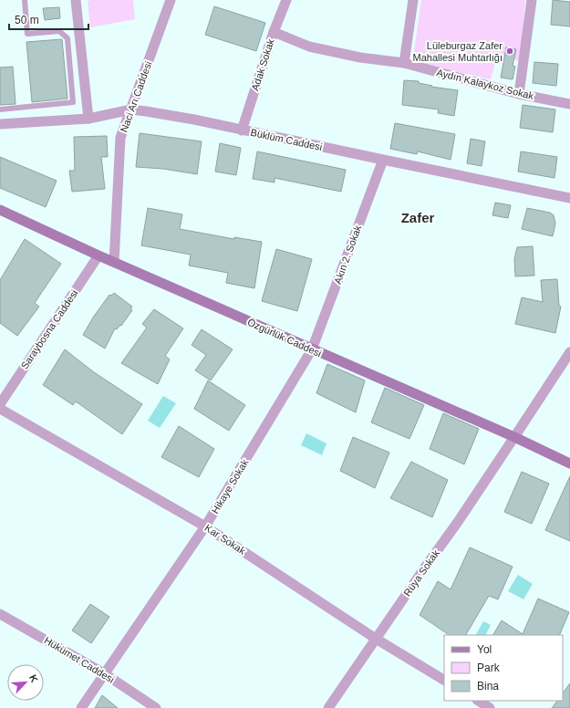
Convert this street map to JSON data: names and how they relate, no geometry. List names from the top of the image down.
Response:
{
  "streets": {
    "main road": ["Özgürlük Caddesi"],
    "street": [
      "Adak Sokak",
      "Aydın Kalaykoz Sokak",
      "Naci Arı Caddesi",
      "Büklüm Caddesi",
      "Akın 2. Sokak",
      "Saraybosna Caddesi",
      "Hikaye Sokak",
      "Kar Sokak",
      "Rüya Sokak",
      "Hükümet Caddesi"
    ]
  },
  "crossings": [
    ["Adak Sokak", "Aydın Kalaykoz Sokak"],
    ["Adak Sokak", "Büklüm Caddesi"],
    ["Naci Arı Caddesi", "Büklüm Caddesi"],
    ["Naci Arı Caddesi", "Özgürlük Caddesi"],
    ["Büklüm Caddesi", "Akın 2. Sokak"],
    ["Akın 2. Sokak", "Özgürlük Caddesi"],
    ["Akın 2. Sokak", "Hikaye Sokak"],
    ["Saraybosna Caddesi", "Özgürlük Caddesi"],
    ["Özgürlük Caddesi", "Hikaye Sokak"],
    ["Özgürlük Caddesi", "Rüya Sokak"],
    ["Hikaye Sokak", "Kar Sokak"],
    ["Hikaye Sokak", "Hükümet Caddesi"],
    ["Kar Sokak", "Rüya Sokak"]
  ],
  "districts": ["Zafer"],
  "places": ["Lüleburgaz Zafer Mahallesi Muhtarlığı"],
  "legend": ["Yol", "Park", "Bina"],
  "scale_bar": "50 m",
  "north": "top right"
}
